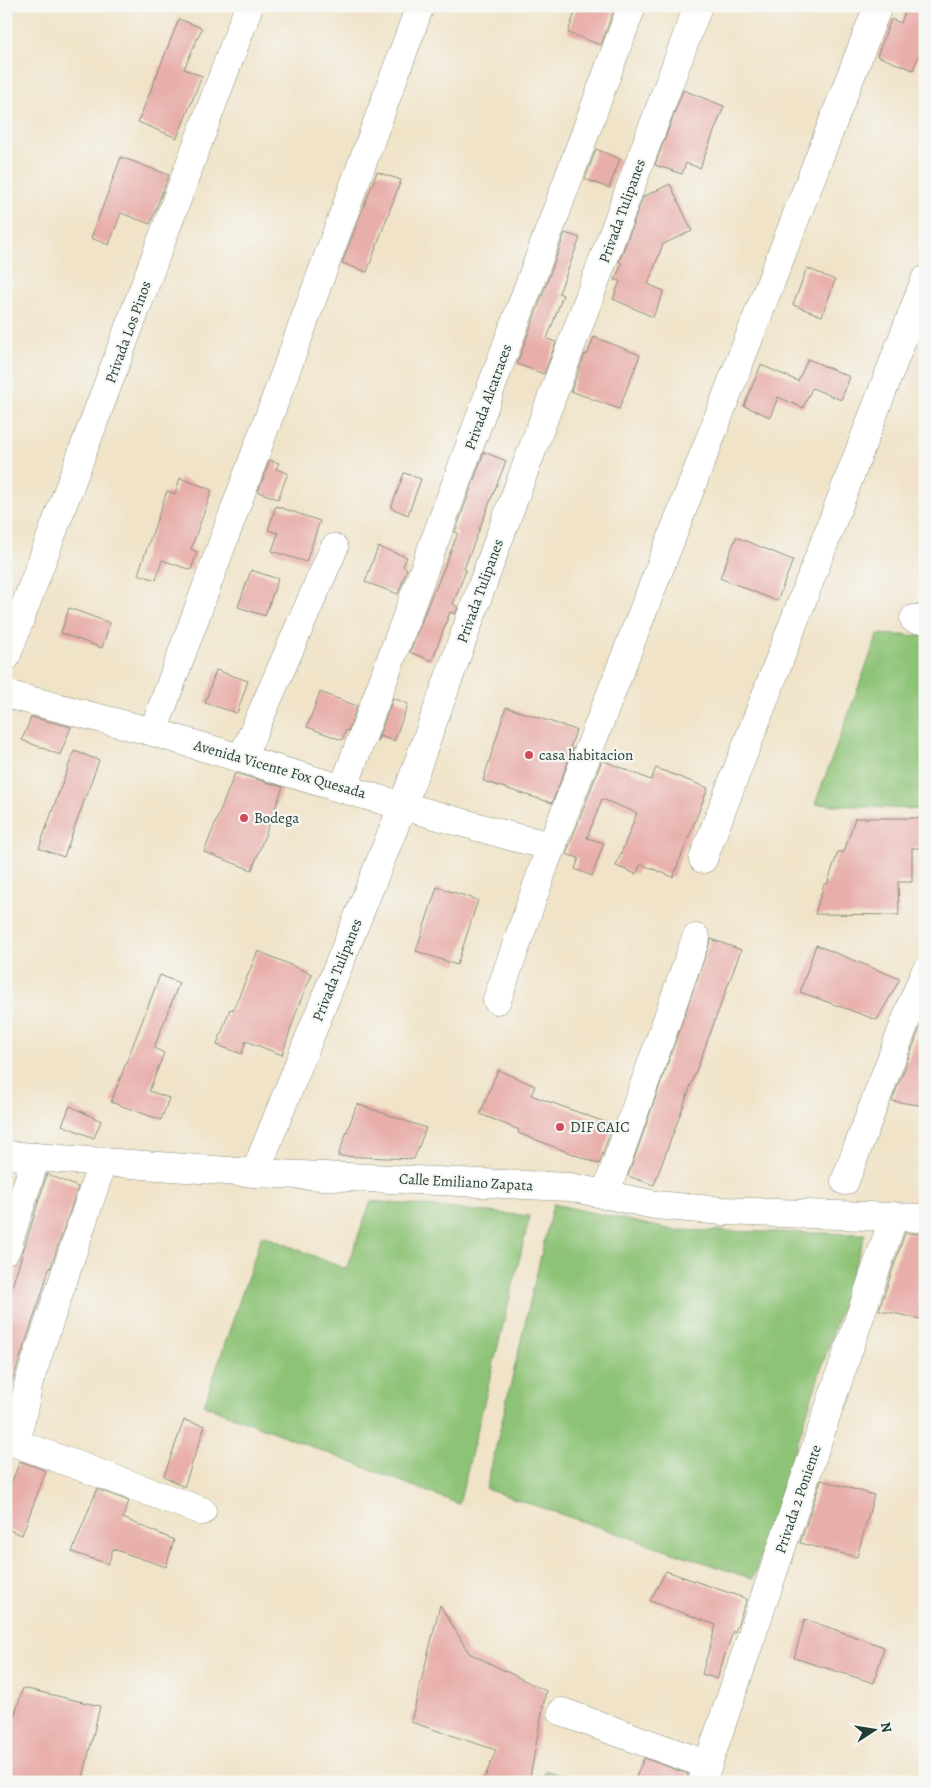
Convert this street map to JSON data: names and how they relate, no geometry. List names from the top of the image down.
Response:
{
  "streets": {
    "street": [
      "Privada Tulipanes",
      "Privada Los Pinos",
      "Privada Alcatraces",
      "Avenida Vicente Fox Quesada",
      "Calle Emiliano Zapata",
      "Privada 2 Poniente"
    ]
  },
  "crossings": [
    ["Privada Tulipanes", "Avenida Vicente Fox Quesada"],
    ["Privada Tulipanes", "Calle Emiliano Zapata"],
    ["Privada Alcatraces", "Avenida Vicente Fox Quesada"],
    ["Calle Emiliano Zapata", "Privada 2 Poniente"]
  ],
  "places": ["casa habitacion", "Bodega", "DIF CAIC"],
  "north": "right"
}
